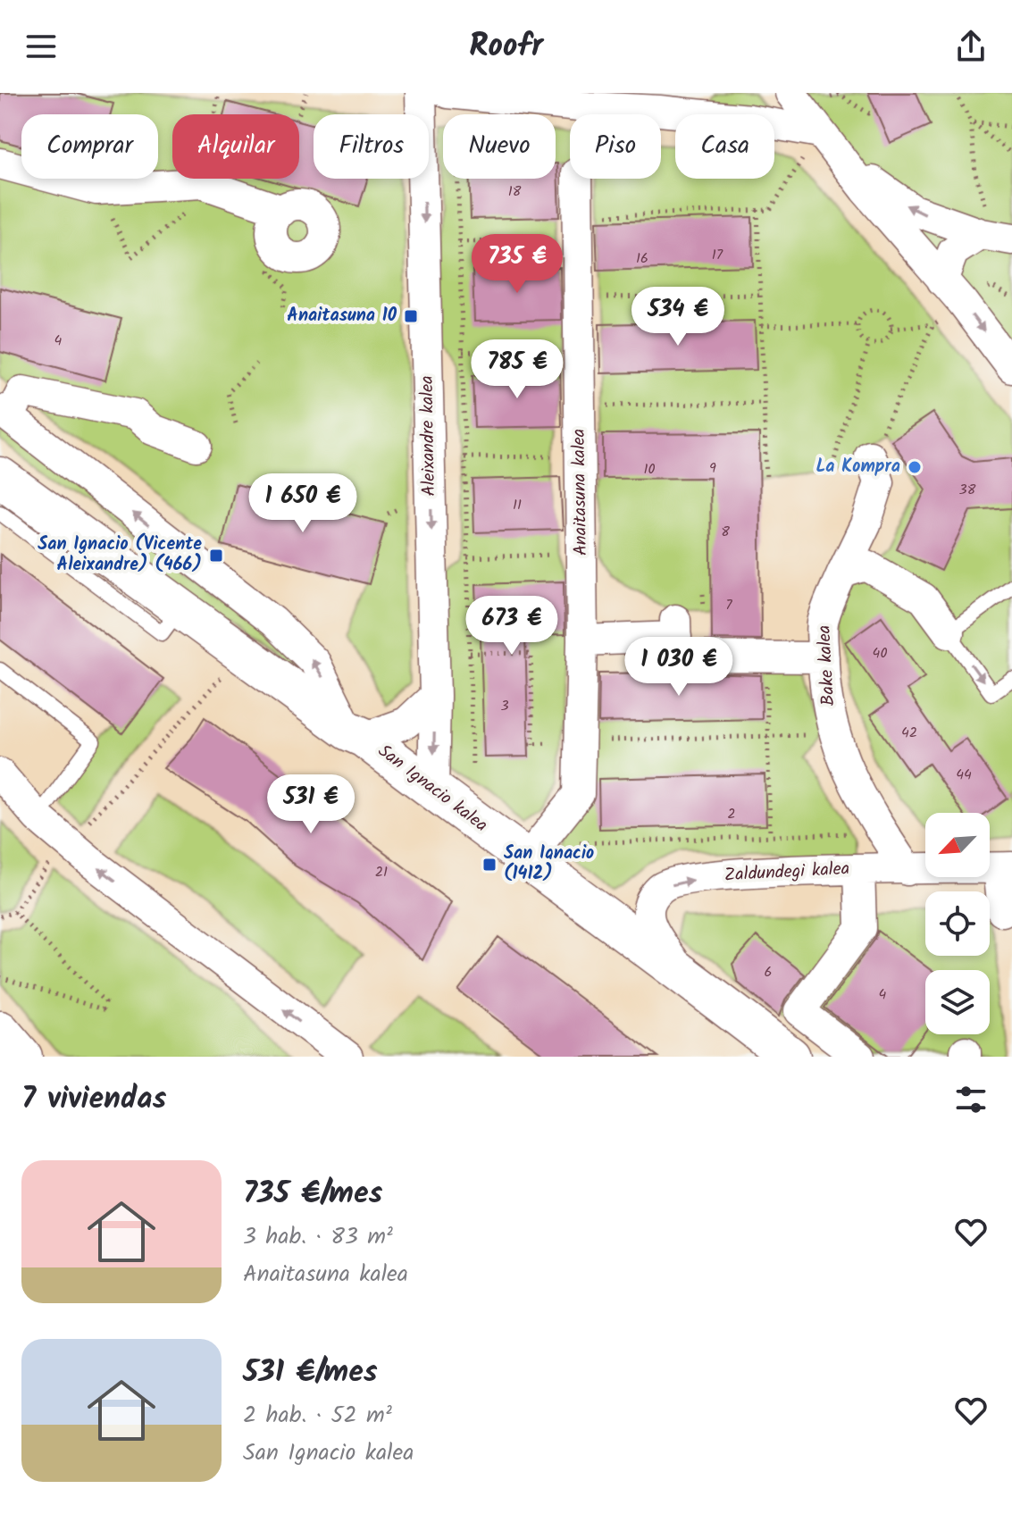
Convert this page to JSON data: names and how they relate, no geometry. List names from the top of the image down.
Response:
{
  "streets": {
    "main road": ["San Ignacio kalea"],
    "street": [
      "Aleixandre kalea",
      "Anaitasuna kalea",
      "Bake kalea",
      "Zaldundegi kalea"
    ]
  },
  "crossings": [
    ["Aleixandre kalea", "San Ignacio kalea"],
    ["Anaitasuna kalea", "San Ignacio kalea"],
    ["Bake kalea", "Zaldundegi kalea"],
    ["San Ignacio kalea", "Zaldundegi kalea"]
  ],
  "one_way": ["Aleixandre kalea"],
  "places": {
    "transit": ["Anaitasuna 10", "San Ignacio (Vicente Aleixandre) (466)", "San Ignacio (1412)"],
    "other": ["La Kompra"]
  },
  "house_numbers": [
    "18",
    "17",
    "16",
    "4",
    "9",
    "10",
    "38",
    "11",
    "8",
    "7",
    "40",
    "3",
    "42",
    "44",
    "2",
    "21",
    "6",
    "4"
  ],
  "north": "bottom left",
  "page": {
    "header": "Roofr",
    "chip": [
      "Comprar",
      "Alquilar",
      "Filtros",
      "Nuevo",
      "Piso",
      "Casa"
    ],
    "price": [
      "735 €",
      "534 €",
      "785 €",
      "1 650 €",
      "673 €",
      "1 030 €",
      "531 €"
    ],
    "heading": "7 viviendas",
    "list": [
      {
        "name": "735 €/mes",
        "note": "3 hab. · 83 m² · Anaitasuna kalea"
      },
      {
        "name": "531 €/mes",
        "note": "2 hab. · 52 m² · San Ignacio kalea"
      }
    ]
  }
}
